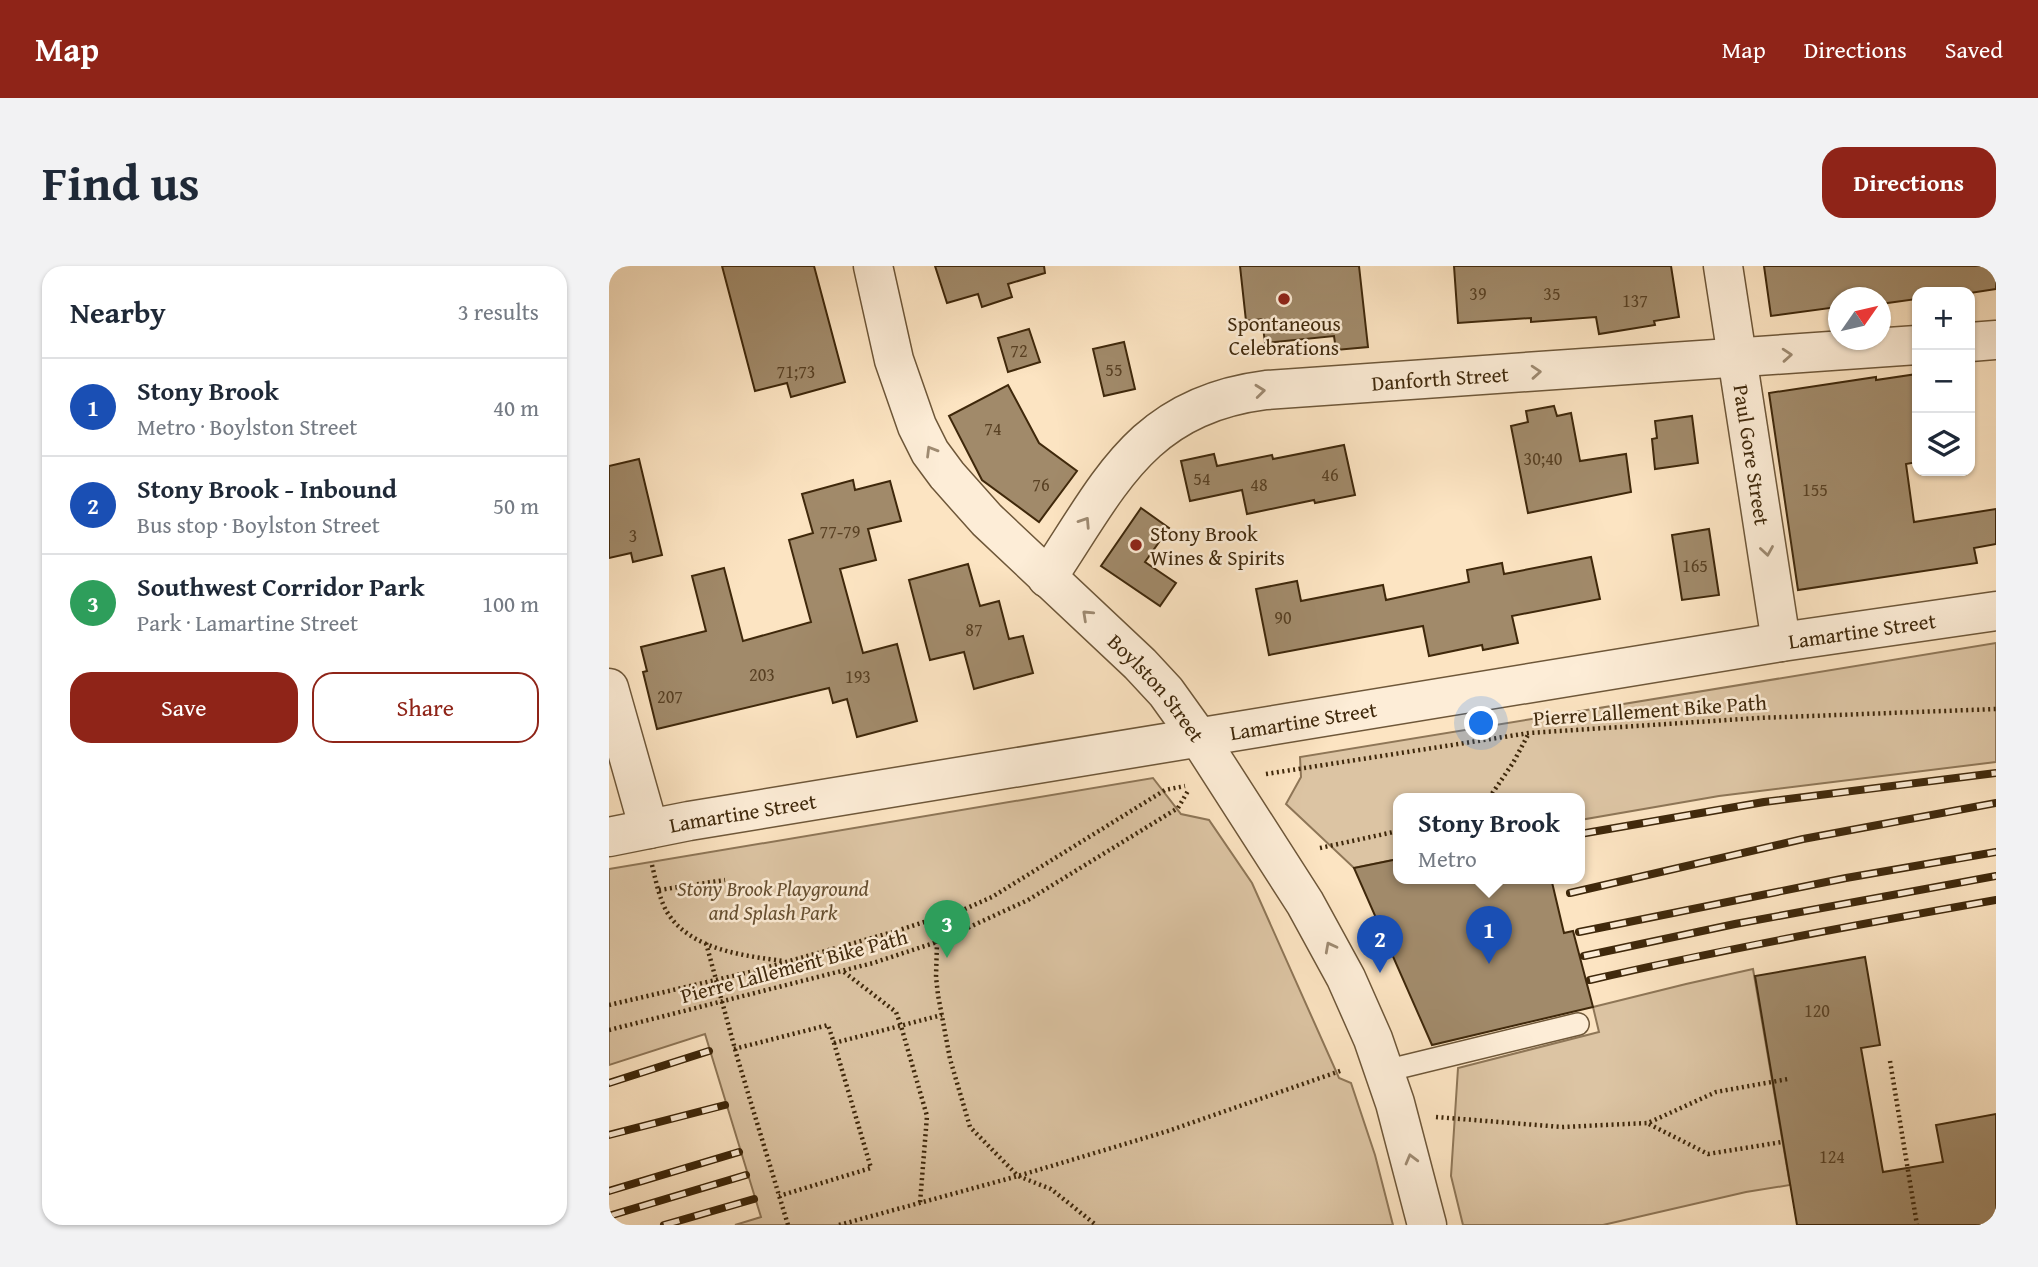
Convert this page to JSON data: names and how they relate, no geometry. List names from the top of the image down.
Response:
{
  "streets": {
    "street": [
      "Danforth Street",
      "Paul Gore Street",
      "Lamartine Street",
      "Boylston Street"
    ],
    "path": ["Pierre Lallement Bike Path"]
  },
  "crossings": [
    ["Danforth Street", "Paul Gore Street"],
    ["Danforth Street", "Boylston Street"],
    ["Paul Gore Street", "Lamartine Street"],
    ["Lamartine Street", "Boylston Street"]
  ],
  "one_way": ["Danforth Street", "Paul Gore Street", "Boylston Street"],
  "parks": ["Stony Brook Playground and Splash Park"],
  "places": ["Spontaneous Celebrations", "Stony Brook Wines & Spirits"],
  "house_numbers": [
    "39",
    "35",
    "137",
    "72",
    "55",
    "71;73",
    "74",
    "30;40",
    "46",
    "54",
    "76",
    "48",
    "155",
    "77-79",
    "3",
    "165",
    "90",
    "87",
    "203",
    "193",
    "207",
    "120",
    "124"
  ],
  "north": "top right",
  "page": {
    "header": "Map",
    "nav": ["Map", "Directions", "Saved"],
    "title": "Find us",
    "buttons": [
      "Directions",
      ["Save", "Share"]
    ],
    "heading": ["Nearby", "3 results"],
    "map_buttons": ["+", "−"],
    "list": [
      {
        "mark": "1",
        "name": "Stony Brook",
        "note": "Metro · Boylston Street",
        "value": "40 m"
      },
      {
        "mark": "2",
        "name": "Stony Brook - Inbound",
        "note": "Bus stop · Boylston Street",
        "value": "50 m"
      },
      {
        "mark": "3",
        "name": "Southwest Corridor Park",
        "note": "Park · Lamartine Street",
        "value": "100 m"
      }
    ],
    "popup": ["Stony Brook", "Metro"],
    "pins": ["3", "1", "2"]
  }
}
